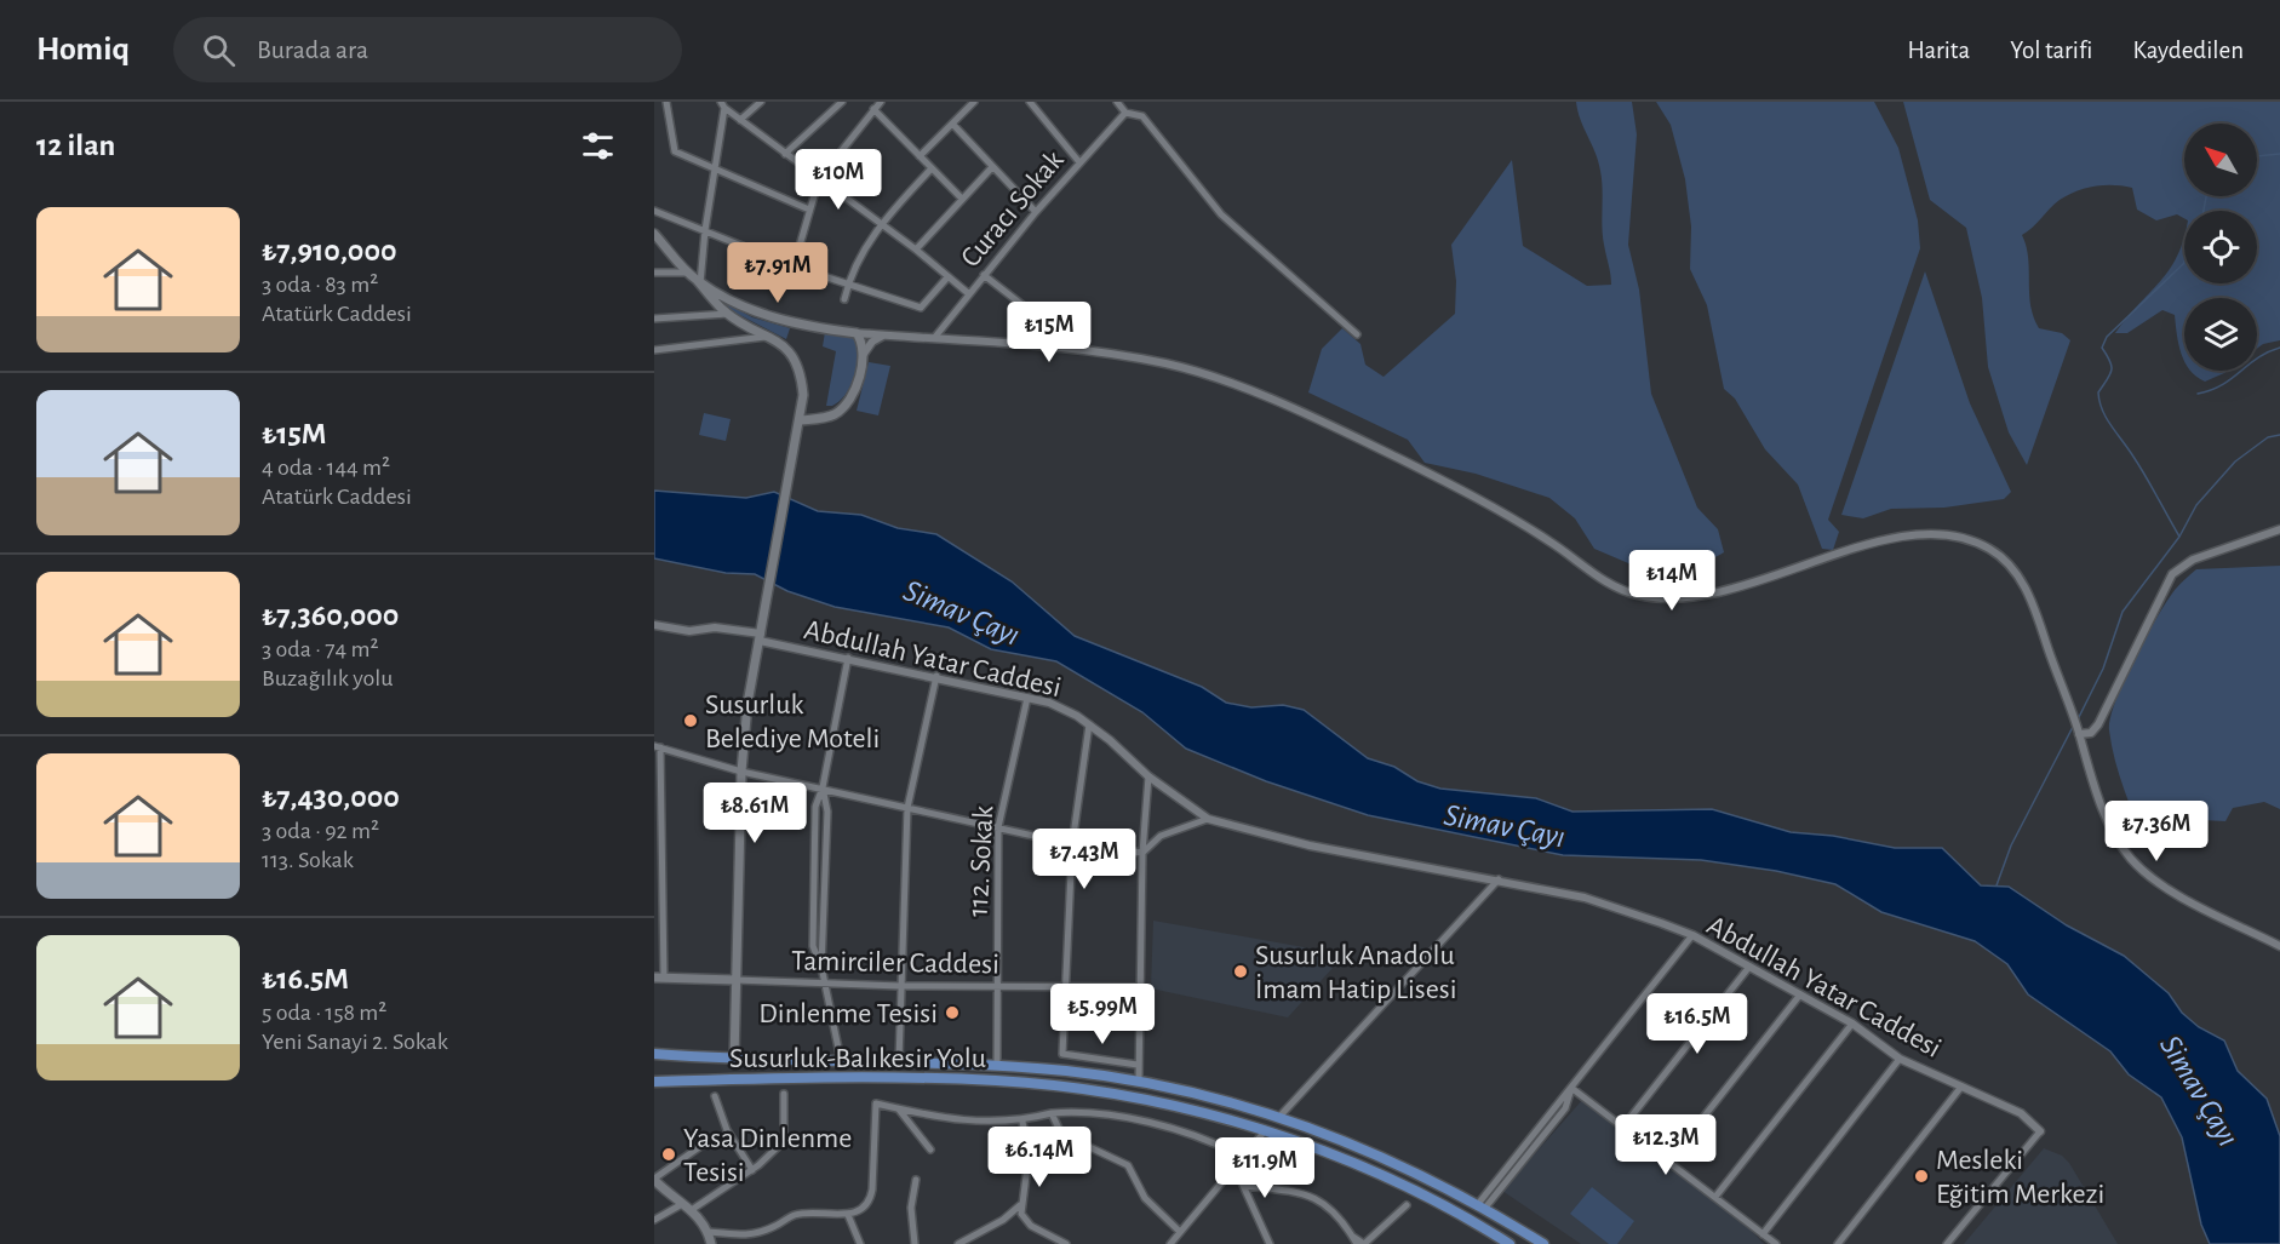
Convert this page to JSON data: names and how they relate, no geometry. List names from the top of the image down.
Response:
{
  "streets": {
    "highway": ["Susurluk-Balıkesir Yolu"],
    "street": [
      "Curacı Sokak",
      "Abdullah Yatar Caddesi",
      "112. Sokak",
      "Tamirciler Caddesi"
    ]
  },
  "crossings": [
    ["Abdullah Yatar Caddesi", "112. Sokak"],
    ["112. Sokak", "Tamirciler Caddesi"],
    ["112. Sokak", "Susurluk-Balıkesir Yolu"]
  ],
  "water": ["Simav Çayı"],
  "places": [
    "Susurluk Belediye Moteli",
    "Susurluk Anadolu İmam Hatip Lisesi",
    "Dinlenme Tesisi",
    "Yasa Dinlenme Tesisi",
    "Mesleki Eğitim Merkezi"
  ],
  "north": "top left",
  "page": {
    "header": "Homiq",
    "search": "Burada ara",
    "nav": ["Harita", "Yol tarifi", "Kaydedilen"],
    "heading": "12 ilan",
    "price": [
      "₺10M",
      "₺7.91M",
      "₺15M",
      "₺14M",
      "₺8.61M",
      "₺7.36M",
      "₺7.43M",
      "₺5.99M",
      "₺16.5M",
      "₺12.3M",
      "₺6.14M",
      "₺11.9M"
    ],
    "list": [
      {
        "name": "₺7,910,000",
        "note": "3 oda · 83 m² · Atatürk Caddesi"
      },
      {
        "name": "₺15M",
        "note": "4 oda · 144 m² · Atatürk Caddesi"
      },
      {
        "name": "₺7,360,000",
        "note": "3 oda · 74 m² · Buzağılık yolu"
      },
      {
        "name": "₺7,430,000",
        "note": "3 oda · 92 m² · 113. Sokak"
      },
      {
        "name": "₺16.5M",
        "note": "5 oda · 158 m² · Yeni Sanayi 2. Sokak"
      }
    ]
  }
}
